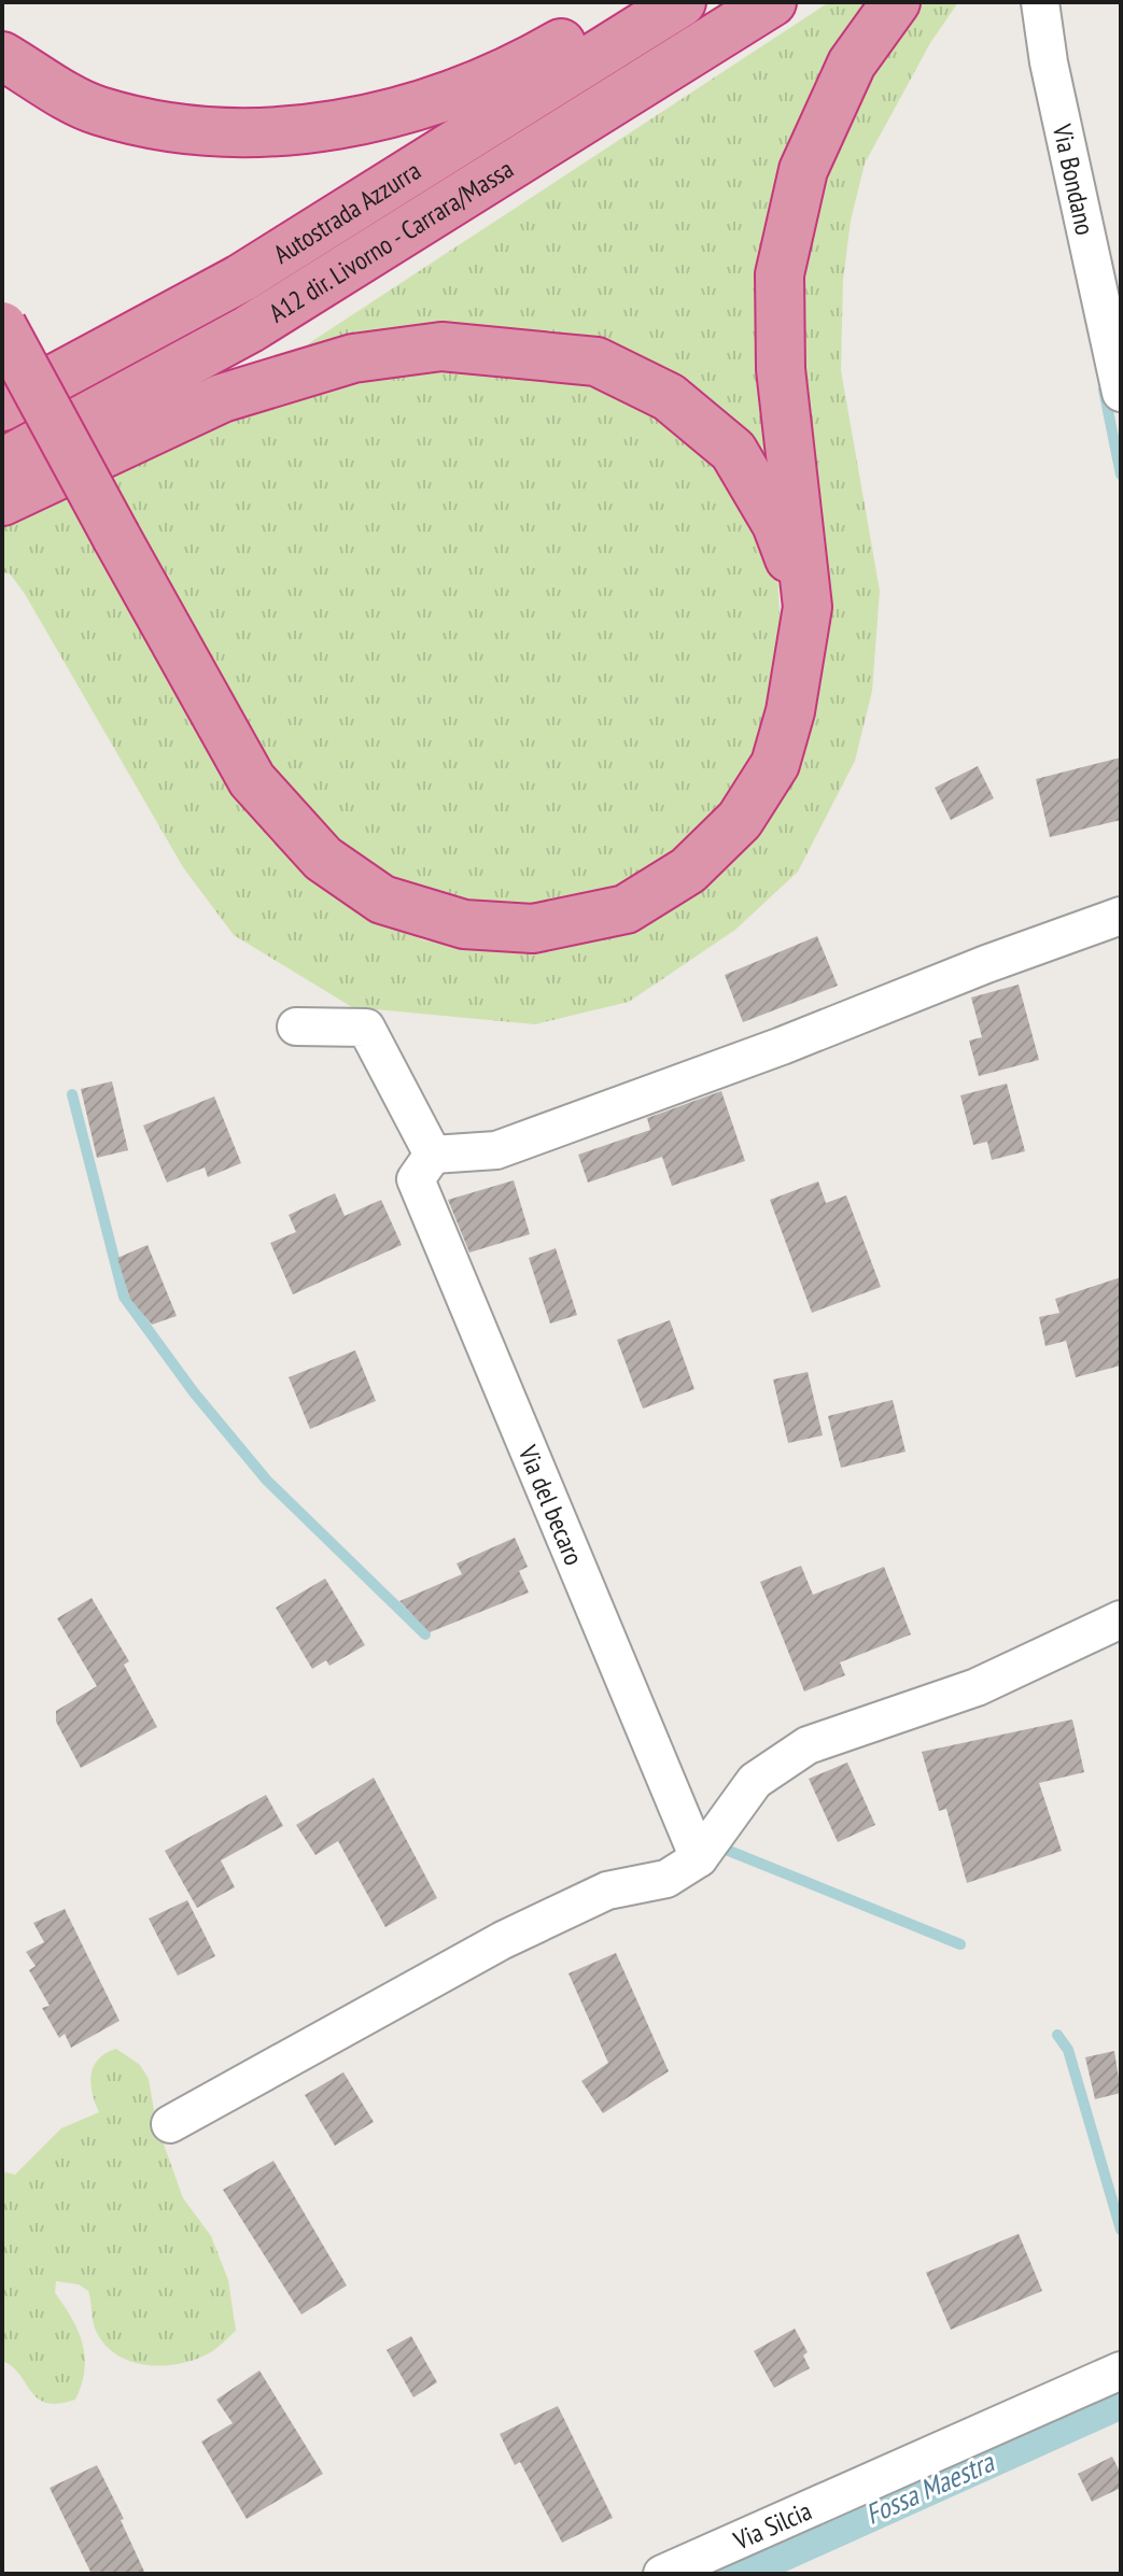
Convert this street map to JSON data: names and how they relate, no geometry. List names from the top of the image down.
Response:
{
  "streets": {
    "highway": ["Autostrada Azzurra", "A12 dir. Livorno - Carrara/Massa"],
    "street": ["Via Bondano", "Via del becaro", "Via Silcia"]
  },
  "water": ["Fossa Maestra"]
}
